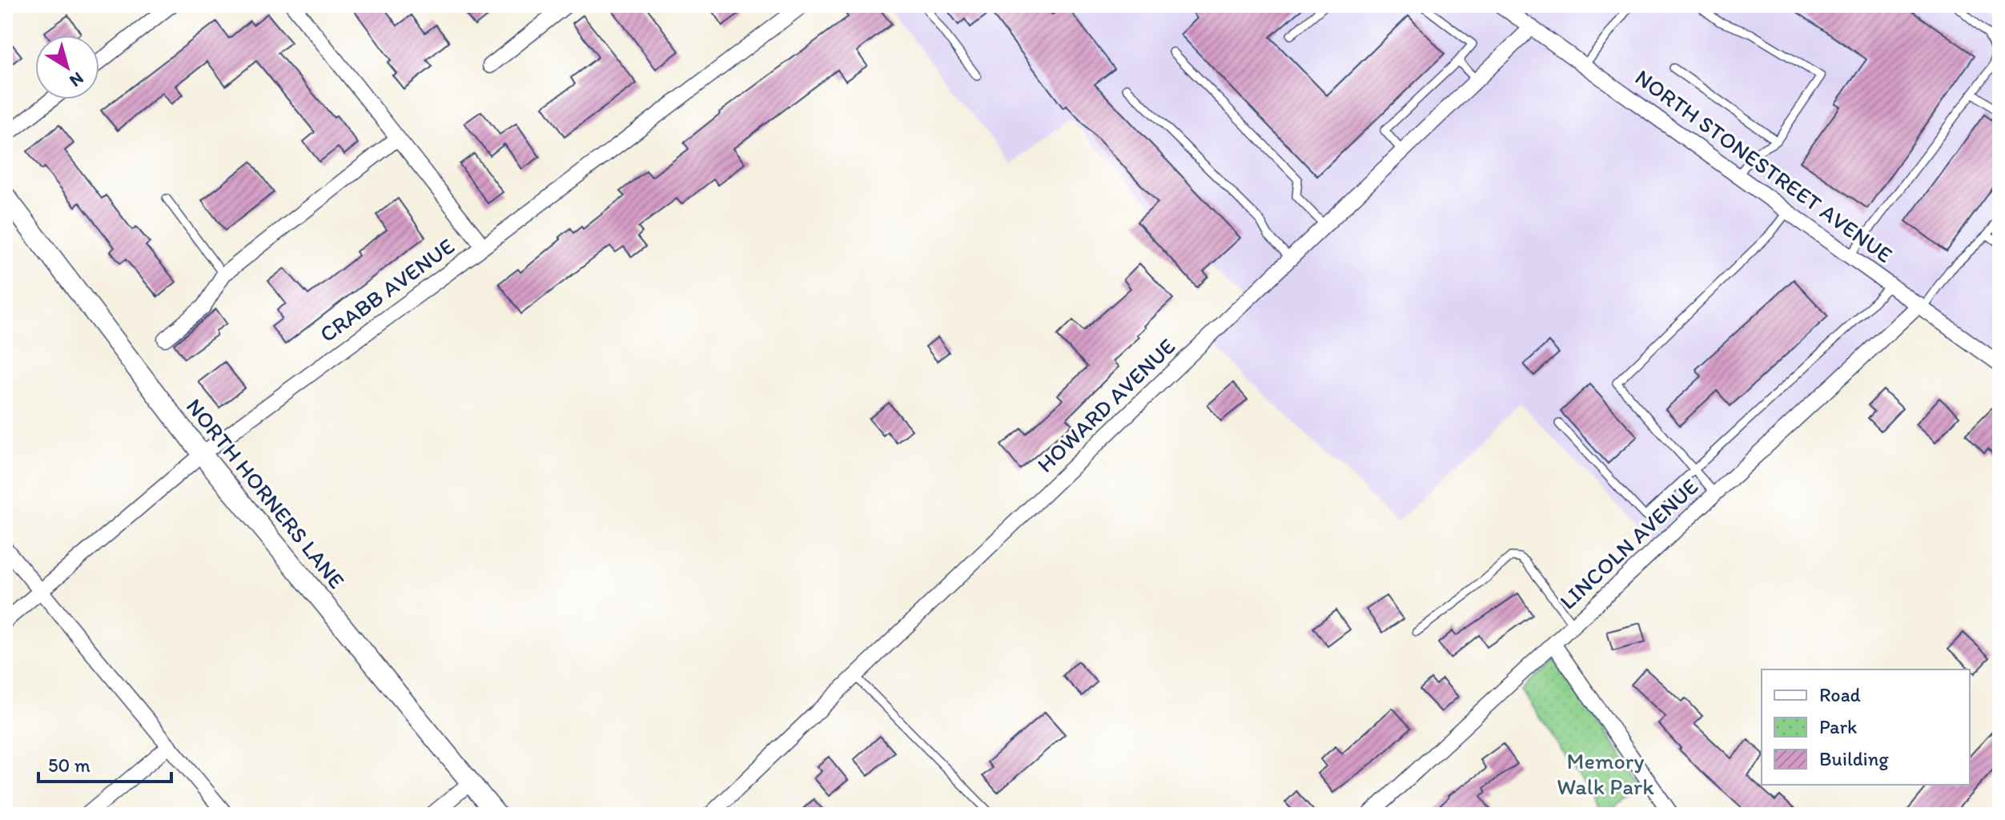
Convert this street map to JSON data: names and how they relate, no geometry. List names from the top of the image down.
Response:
{
  "streets": {
    "street": [
      "NORTH STONESTREET AVENUE",
      "CRABB AVENUE",
      "HOWARD AVENUE",
      "NORTH HORNERS LANE",
      "LINCOLN AVENUE"
    ]
  },
  "crossings": [
    ["NORTH STONESTREET AVENUE", "HOWARD AVENUE"],
    ["NORTH STONESTREET AVENUE", "LINCOLN AVENUE"],
    ["CRABB AVENUE", "NORTH HORNERS LANE"]
  ],
  "parks": ["Memory Walk Park"],
  "legend": ["Road", "Park", "Building"],
  "scale_bar": "50 m",
  "north": "bottom right"
}
